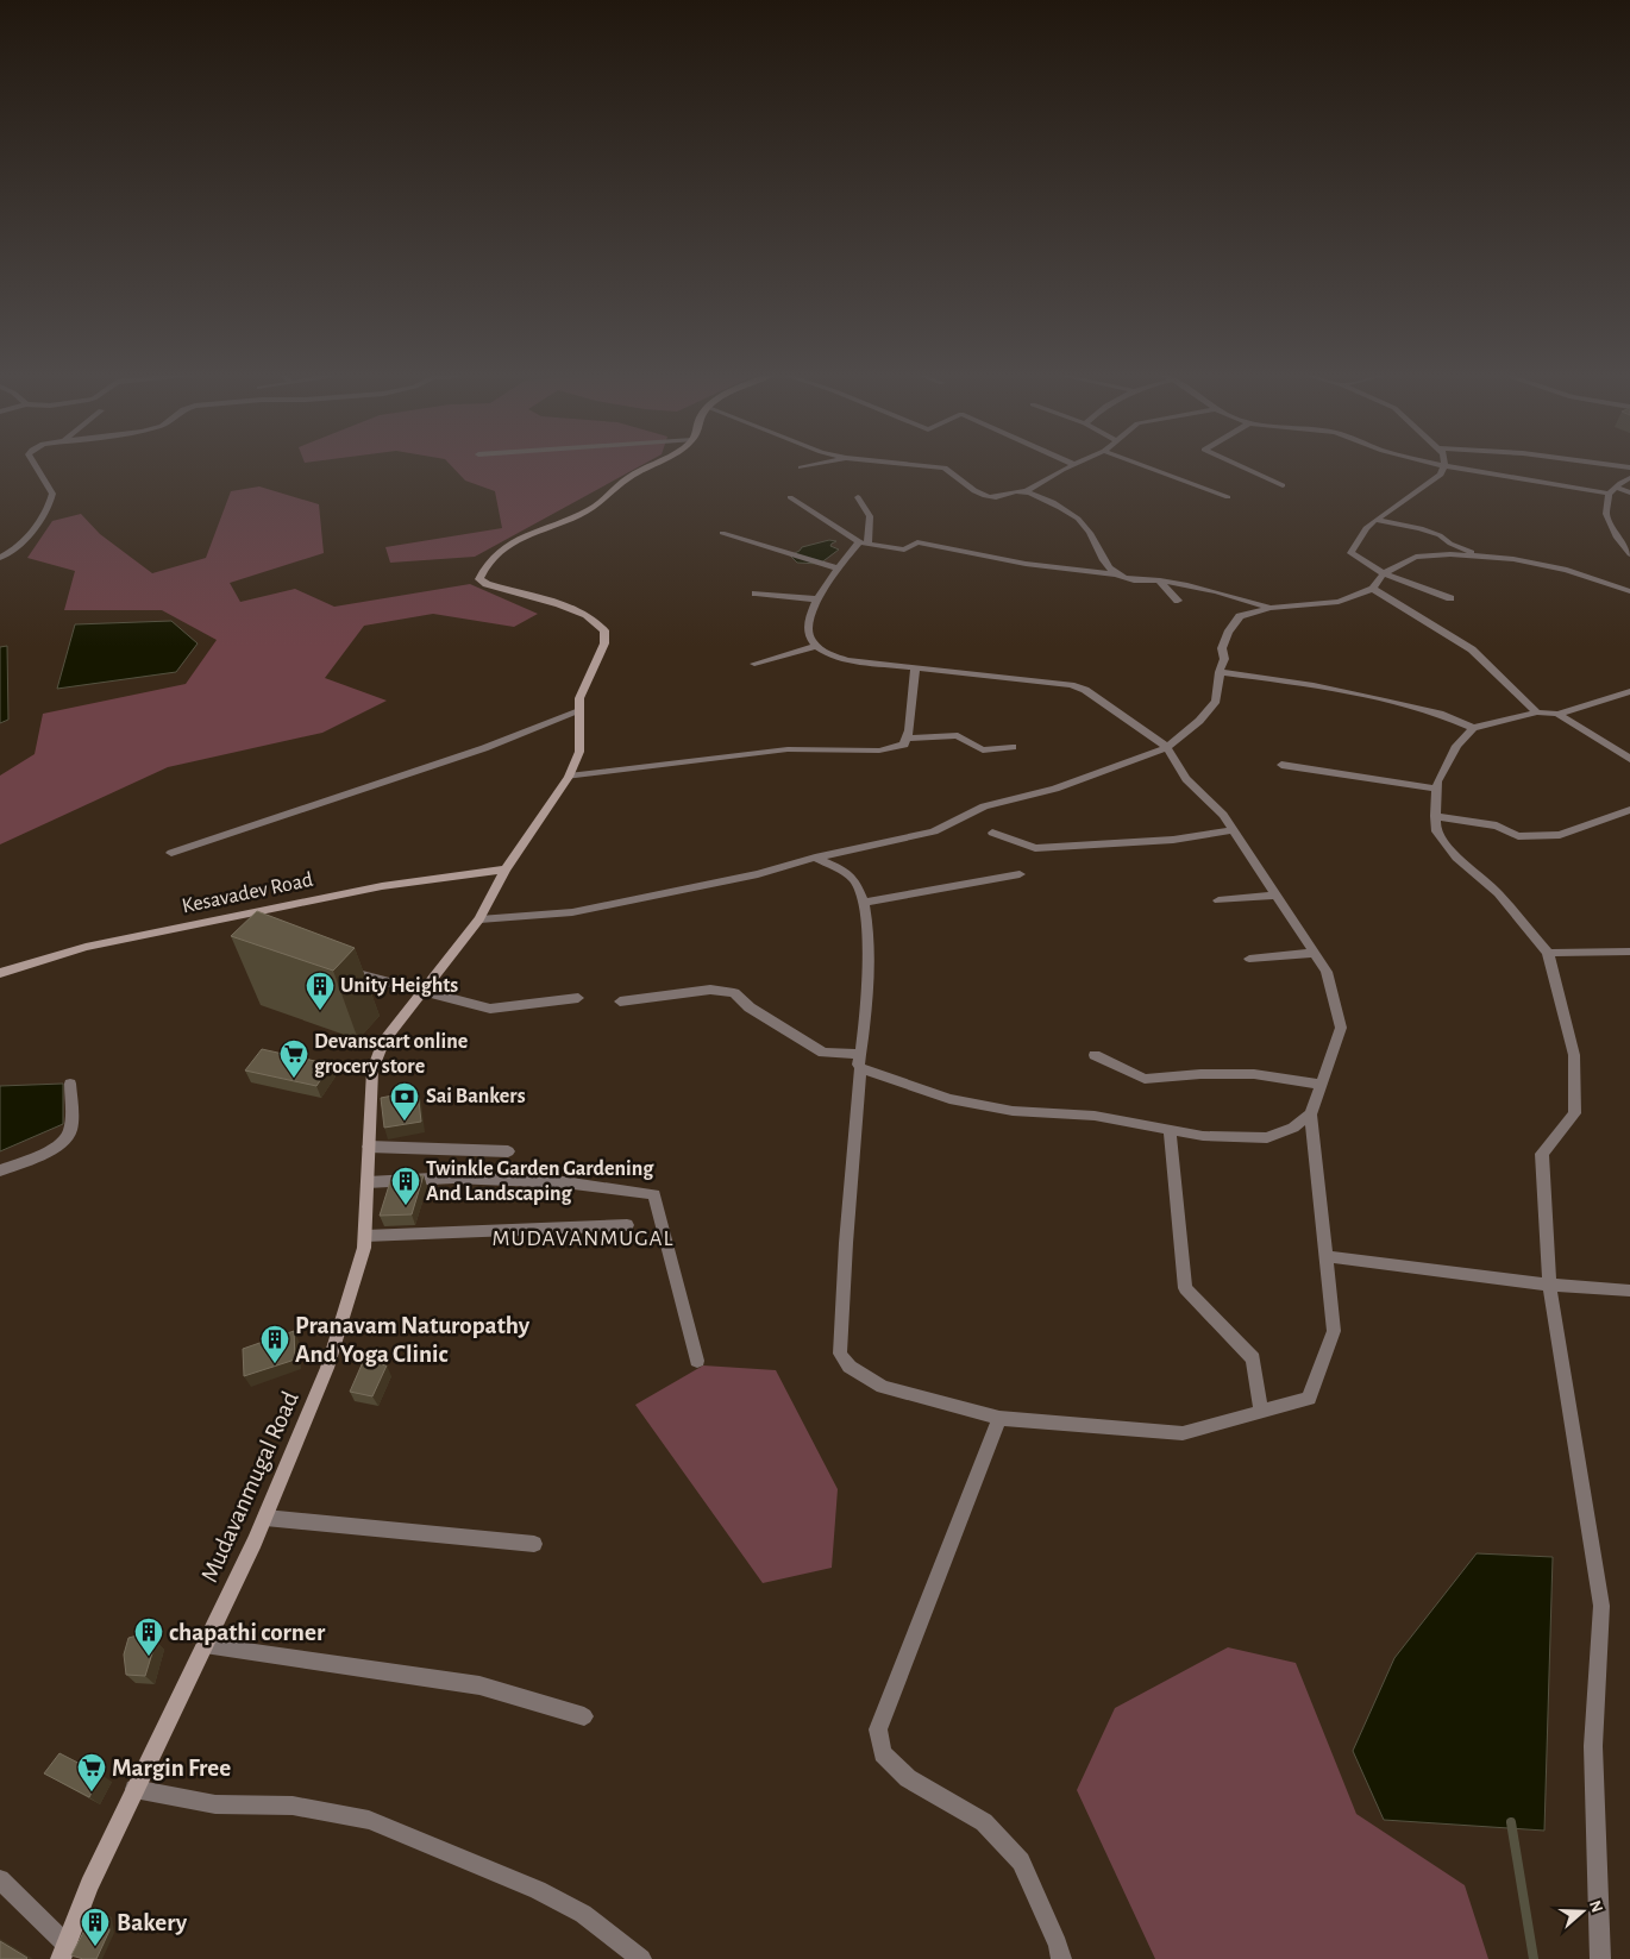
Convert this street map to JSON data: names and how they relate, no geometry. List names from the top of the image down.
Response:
{
  "streets": {
    "street": ["Kesavadev Road", "Mudavanmugal Road"]
  },
  "crossings": [
    ["Kesavadev Road", "Mudavanmugal Road"]
  ],
  "districts": ["MUDAVANMUGAL"],
  "places": {
    "building": [
      "Unity Heights",
      "Twinkle Garden Gardening And Landscaping",
      "Pranavam Naturopathy And Yoga Clinic",
      "chapathi corner",
      "Bakery"
    ],
    "supermarket": ["Devanscart online grocery store", "Margin Free"],
    "bank": ["Sai Bankers"]
  },
  "north": "right"
}
